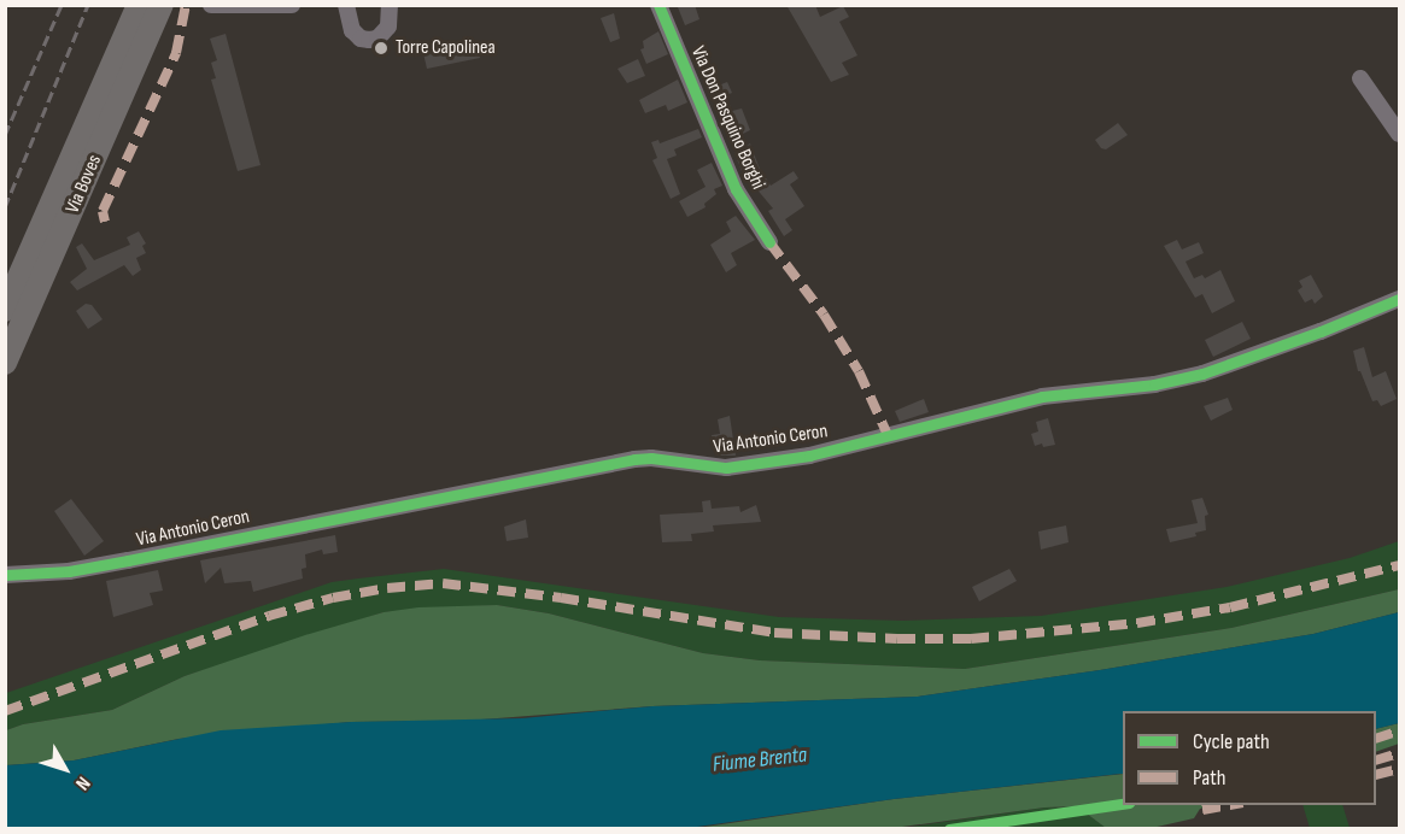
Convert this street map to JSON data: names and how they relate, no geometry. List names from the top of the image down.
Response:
{
  "streets": {
    "highway": ["Via Boves"],
    "street": ["Via Don Pasquino Borghi", "Via Antonio Ceron"]
  },
  "water": ["Fiume Brenta"],
  "places": ["Torre Capolinea"],
  "legend": ["Cycle path", "Path"],
  "north": "bottom right"
}
